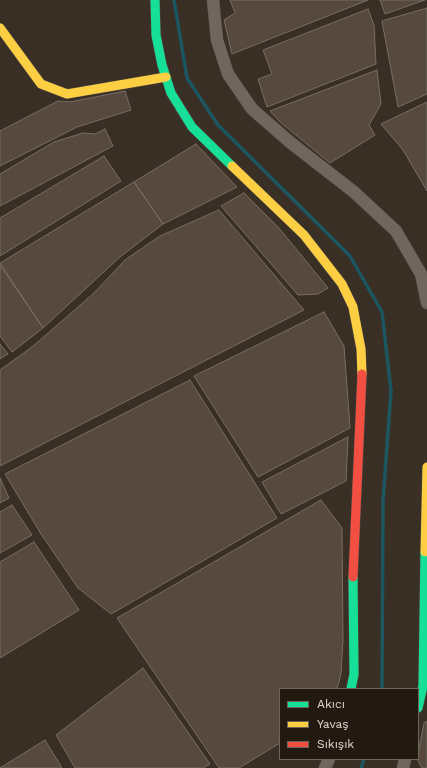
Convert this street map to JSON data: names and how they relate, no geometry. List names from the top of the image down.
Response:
{
  "legend": ["Akıcı", "Yavaş", "Sıkışık"]
}
